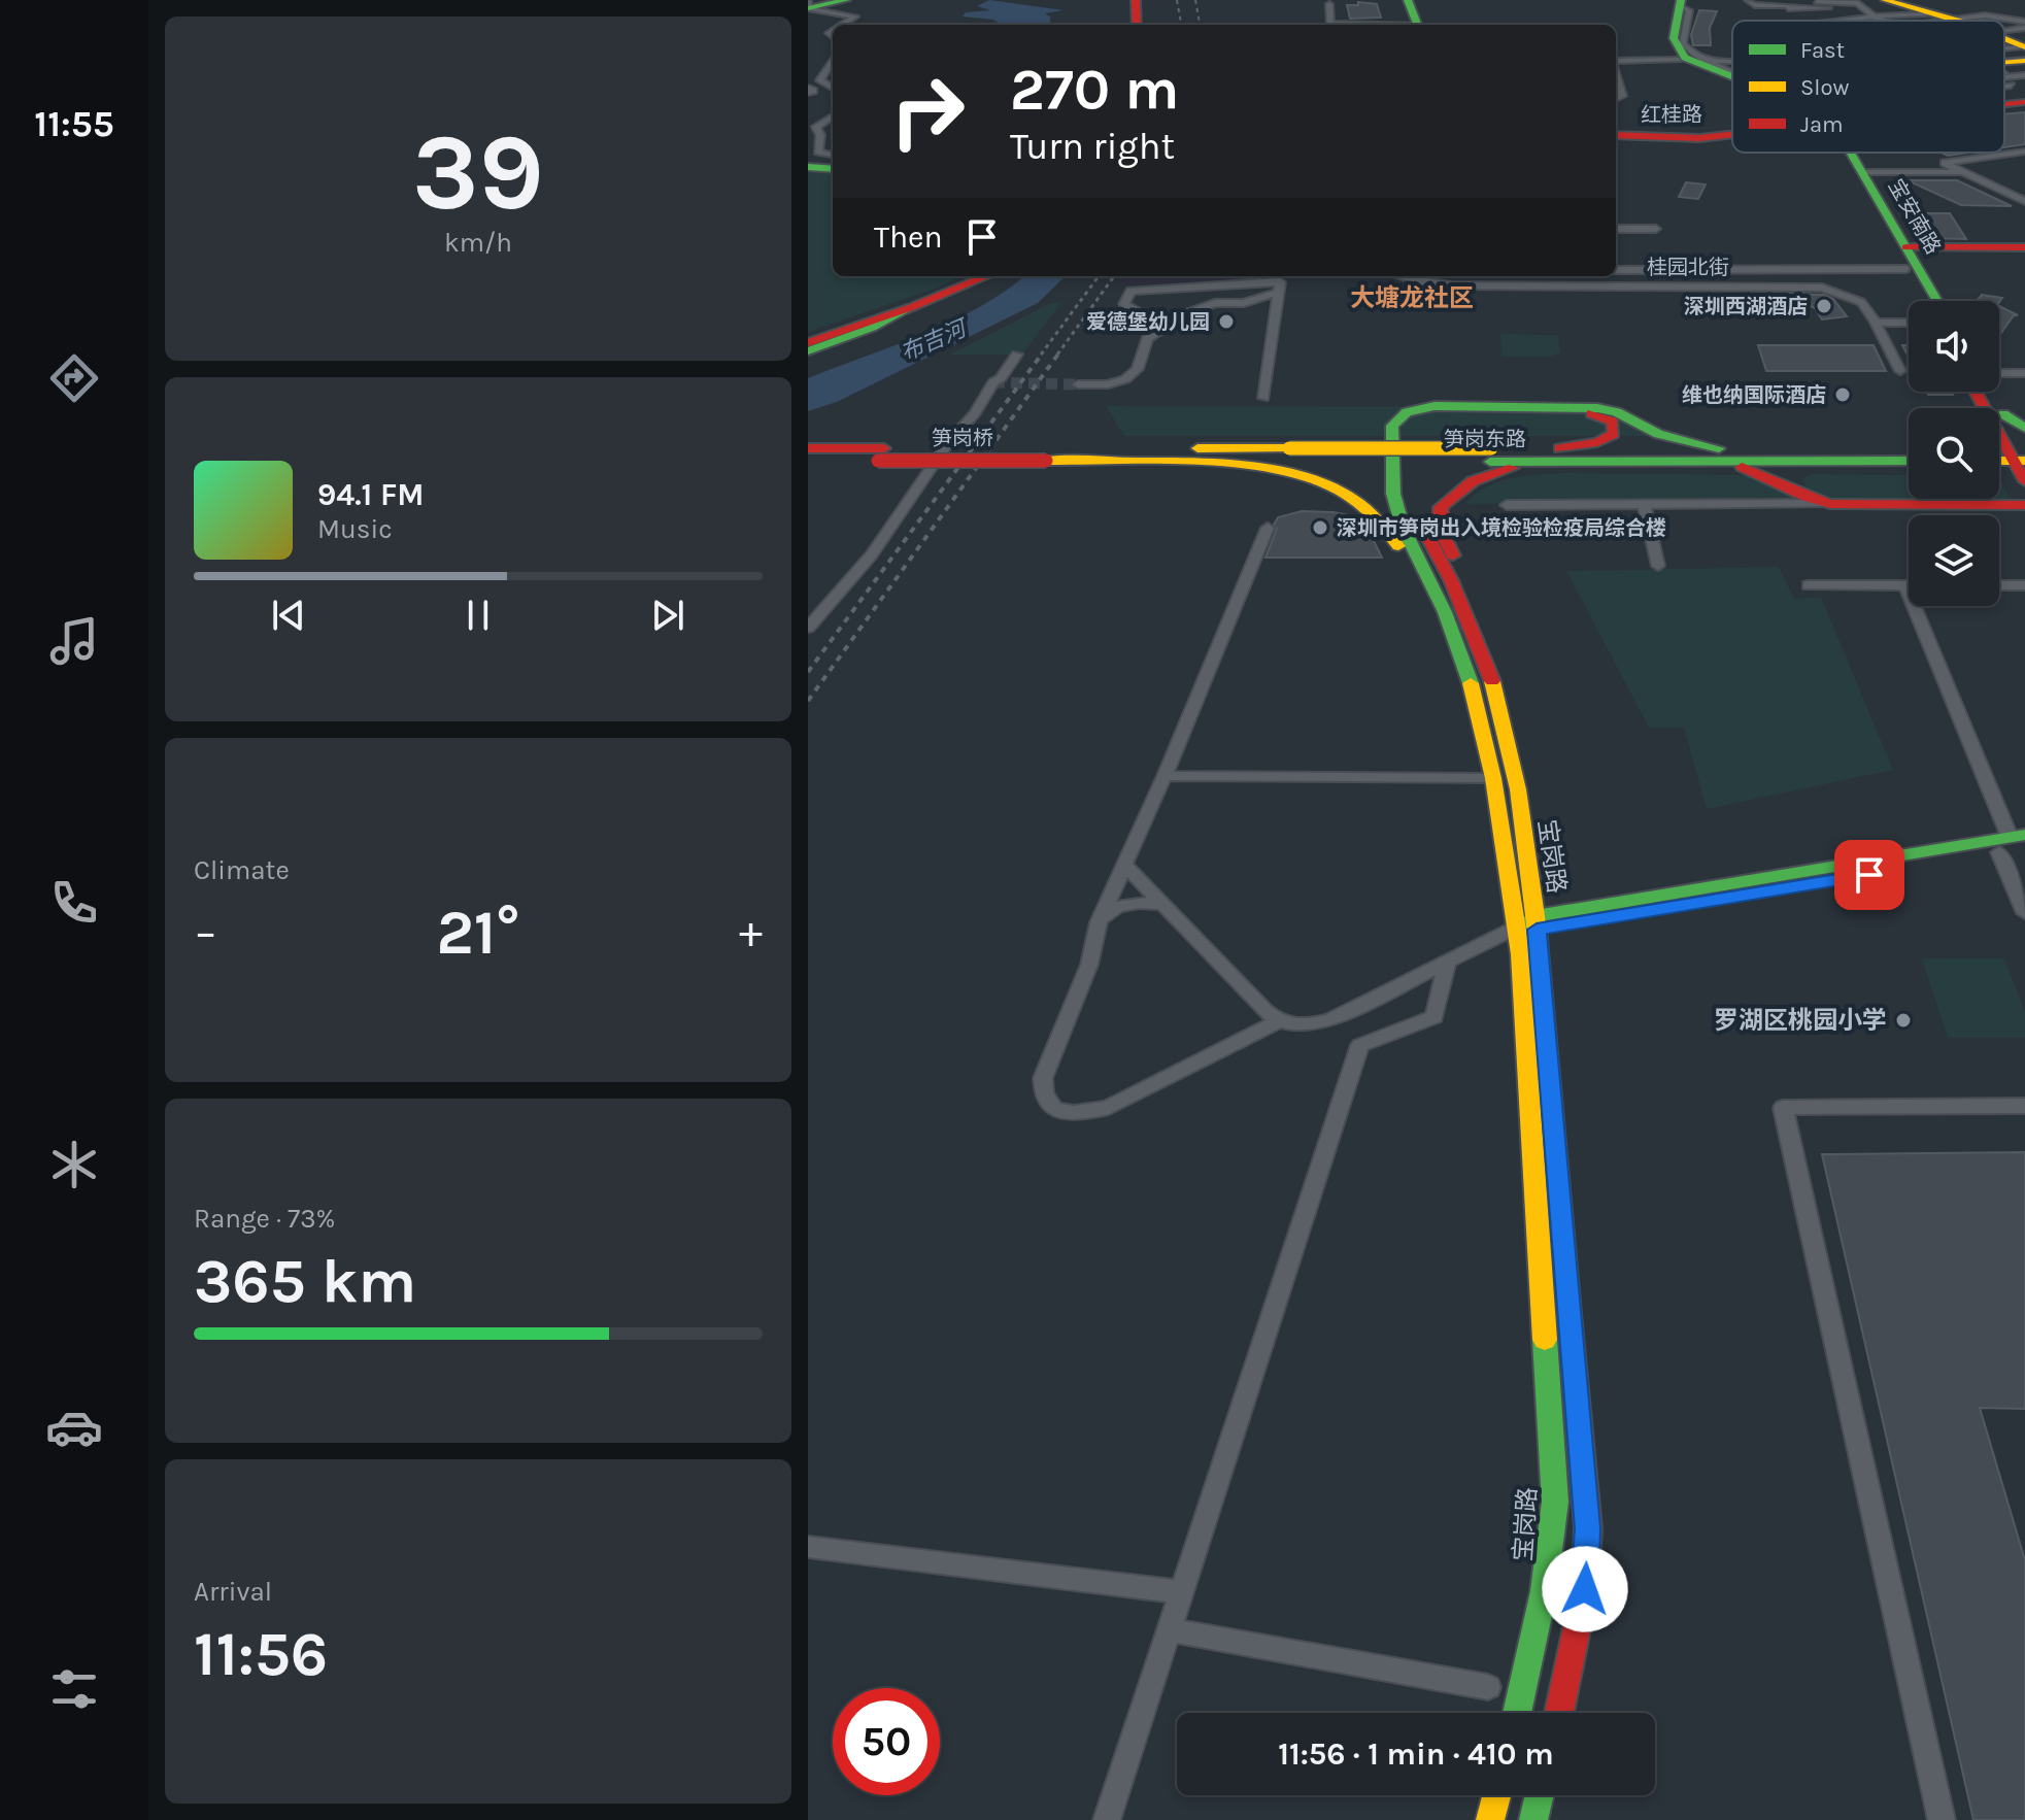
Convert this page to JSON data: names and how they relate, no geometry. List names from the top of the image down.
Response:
{
  "streets": {
    "main road": [
      "红桂路",
      "宝安南路",
      "笋岗桥",
      "笋岗东路",
      "宝岗路"
    ],
    "street": ["桂园北街"]
  },
  "crossings": [
    ["笋岗桥", "笋岗东路"]
  ],
  "districts": ["大塘龙社区"],
  "water": ["布吉河"],
  "places": [
    "深圳西湖酒店",
    "爱德堡幼儿园",
    "维也纳国际酒店",
    "深圳市笋岗出入境检验检疫局综合楼",
    "罗湖区桃园小学"
  ],
  "legend": ["Fast", "Slow", "Jam"],
  "page": {
    "tabs": "11:55",
    "tile": [
      ["39", "km/h"],
      "Climate",
      ["Range · 73%", "365 km"],
      ["Arrival", "11:56"]
    ],
    "turn": ["270 m", "Turn right"],
    "then": "Then",
    "song": ["94.1 FM", "Music"],
    "heat": ["−", "21°", "+"],
    "limit": "50",
    "trip": "11:56 · 1 min · 410 m"
  }
}
